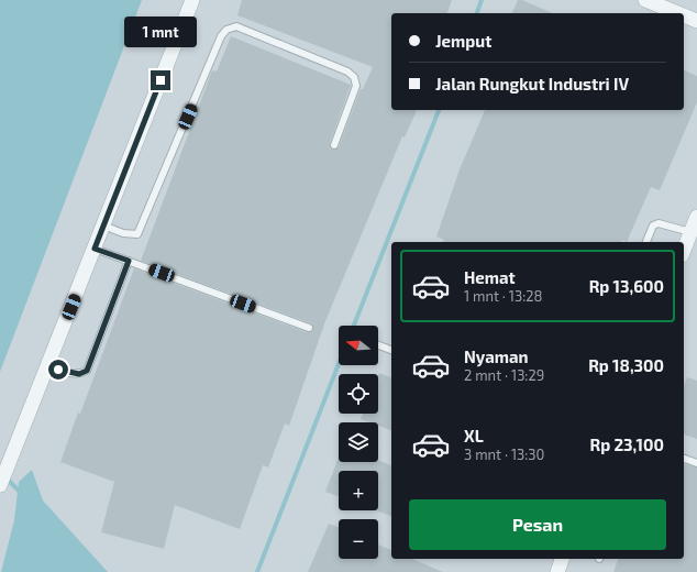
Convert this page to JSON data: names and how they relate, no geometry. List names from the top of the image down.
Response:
{
  "north": "left",
  "page": {
    "banner": ["Jemput", "Jalan Rungkut Industri IV"],
    "bubble": "1 mnt",
    "list": [
      {
        "name": "Hemat",
        "note": "1 mnt · 13:28",
        "value": "Rp 13,600"
      },
      {
        "name": "Nyaman",
        "note": "2 mnt · 13:29",
        "value": "Rp 18,300"
      },
      {
        "name": "XL",
        "note": "3 mnt · 13:30",
        "value": "Rp 23,100"
      }
    ],
    "map_buttons": ["+", "−"],
    "buttons": "Pesan"
  }
}
